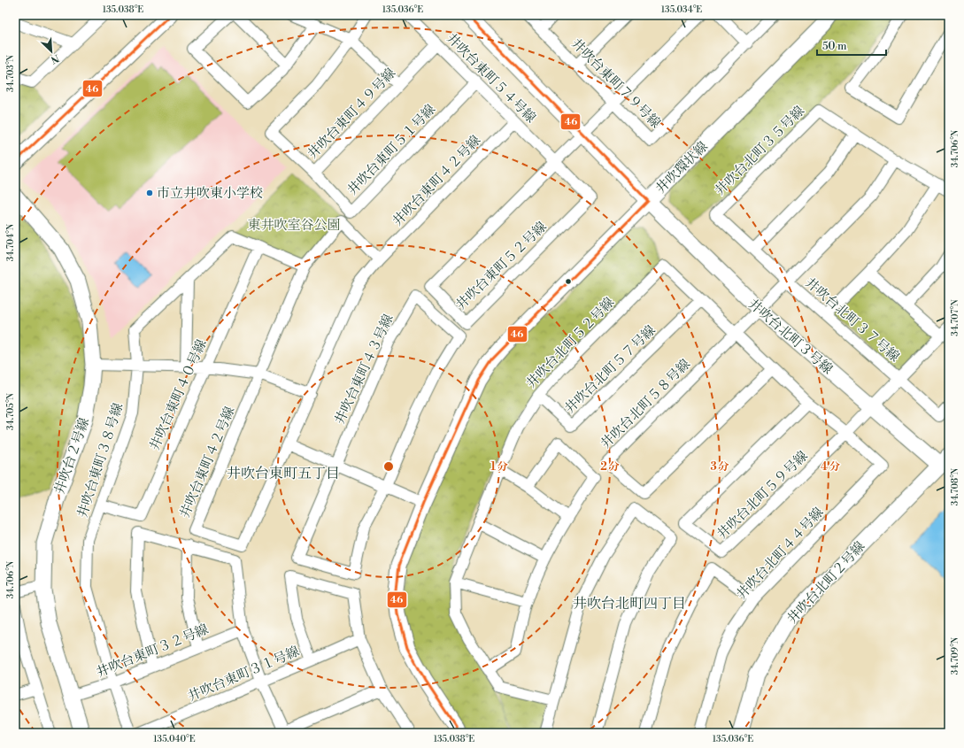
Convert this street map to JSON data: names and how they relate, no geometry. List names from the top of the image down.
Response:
{
  "streets": {
    "street": [
      "井吹台東町５４号線",
      "井吹台東町７９号線",
      "井吹台東町４９号線",
      "井吹台東町５１号線",
      "井吹台北町３５号線",
      "井吹環状線",
      "井吹台東町４２号線",
      "井吹台東町５２号線",
      "井吹台北町３７号線",
      "井吹台北町３号線",
      "井吹台北町５２号線",
      "井吹台東町４３号線",
      "井吹台北町５７号線",
      "井吹台東町４０号線",
      "井吹台北町５８号線",
      "井吹台２号線",
      "井吹台東町３８号線",
      "井吹台北町５９号線",
      "井吹台北町４４号線",
      "井吹台北町２号線",
      "井吹台東町３２号線",
      "井吹台東町３１号線"
    ]
  },
  "crossings": [
    ["井吹台東町５４号線", "井吹台東町４９号線"],
    ["井吹台東町５４号線", "井吹台東町５１号線"],
    ["井吹台東町５４号線", "井吹台東町４２号線"],
    ["井吹台東町５４号線", "井吹台東町５２号線"],
    ["井吹台東町７９号線", "井吹台東町５２号線"],
    ["井吹台東町４９号線", "井吹台東町５１号線"],
    ["井吹台北町３５号線", "井吹台北町３７号線"],
    ["井吹環状線", "井吹台北町３号線"],
    ["井吹台東町４２号線", "井吹台東町３８号線"],
    ["井吹台東町５２号線", "井吹台北町３号線"],
    ["井吹台北町３７号線", "井吹台北町５９号線"],
    ["井吹台北町３号線", "井吹台北町５８号線"],
    ["井吹台北町３号線", "井吹台北町５９号線"],
    ["井吹台北町３号線", "井吹台北町２号線"],
    ["井吹台北町５２号線", "井吹台北町５７号線"],
    ["井吹台北町５２号線", "井吹台北町５８号線"],
    ["井吹台北町５２号線", "井吹台北町５９号線"],
    ["井吹台北町５２号線", "井吹台北町４４号線"],
    ["井吹台東町４０号線", "井吹台東町３８号線"],
    ["井吹台２号線", "井吹台東町３２号線"],
    ["井吹台東町３８号線", "井吹台東町３２号線"]
  ],
  "districts": ["井吹台東町五丁目", "井吹台北町四丁目"],
  "parks": ["東井吹室谷公園"],
  "places": ["市立井吹東小学校"],
  "lines": ["transit line 46"],
  "scale_bar": "50 m",
  "north": "bottom right",
  "coordinates": [
    "135.038°E",
    "135.036°E",
    "135.034°E",
    "34.703°N",
    "34.706°N",
    "34.704°N",
    "34.707°N",
    "34.705°N",
    "34.708°N",
    "34.709°N",
    "135.040°E"
  ],
  "rings": [
    "1 分",
    "2 分",
    "3 分",
    "4 分"
  ]
}
